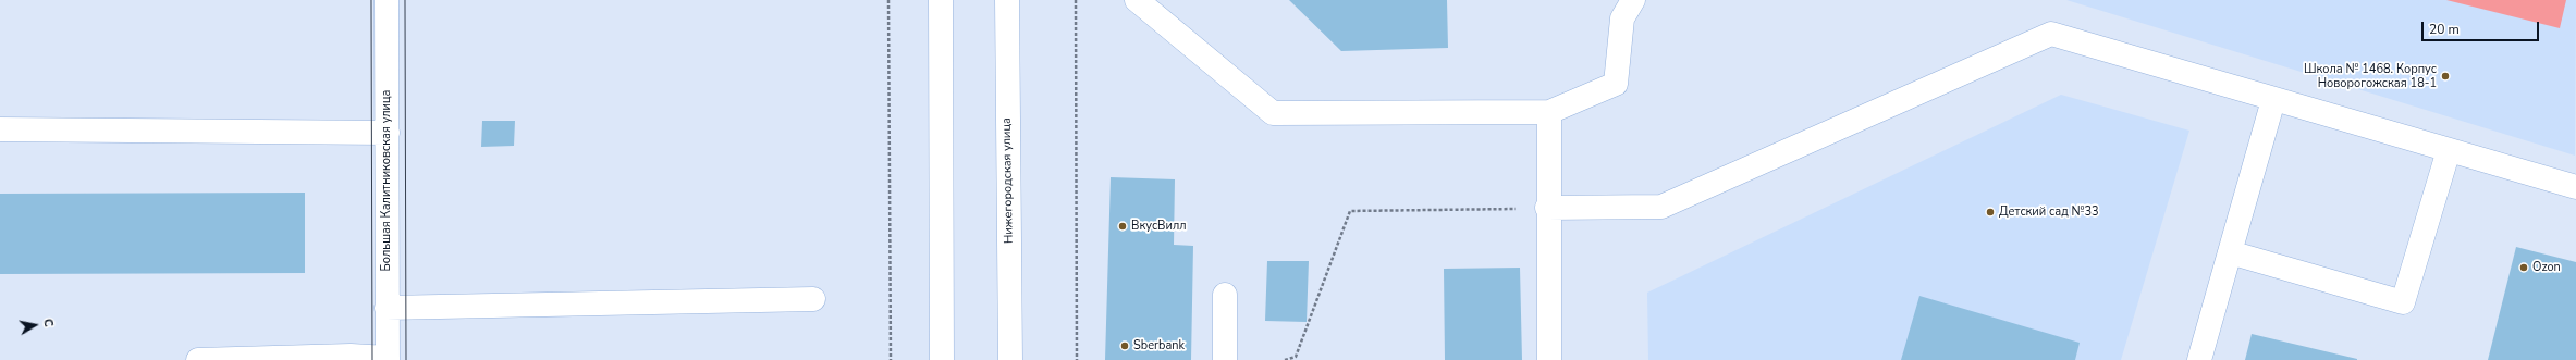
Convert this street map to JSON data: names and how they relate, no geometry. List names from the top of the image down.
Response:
{
  "streets": {
    "main road": ["Большая Калитниковская улица", "Нижегородская улица"]
  },
  "places": [
    "Школа № 1468. Корпус Новорогожская 18-1",
    "Детский сад №33",
    "ВкусВилл",
    "Ozon",
    "Sberbank"
  ],
  "scale_bar": "20 m",
  "north": "right"
}
